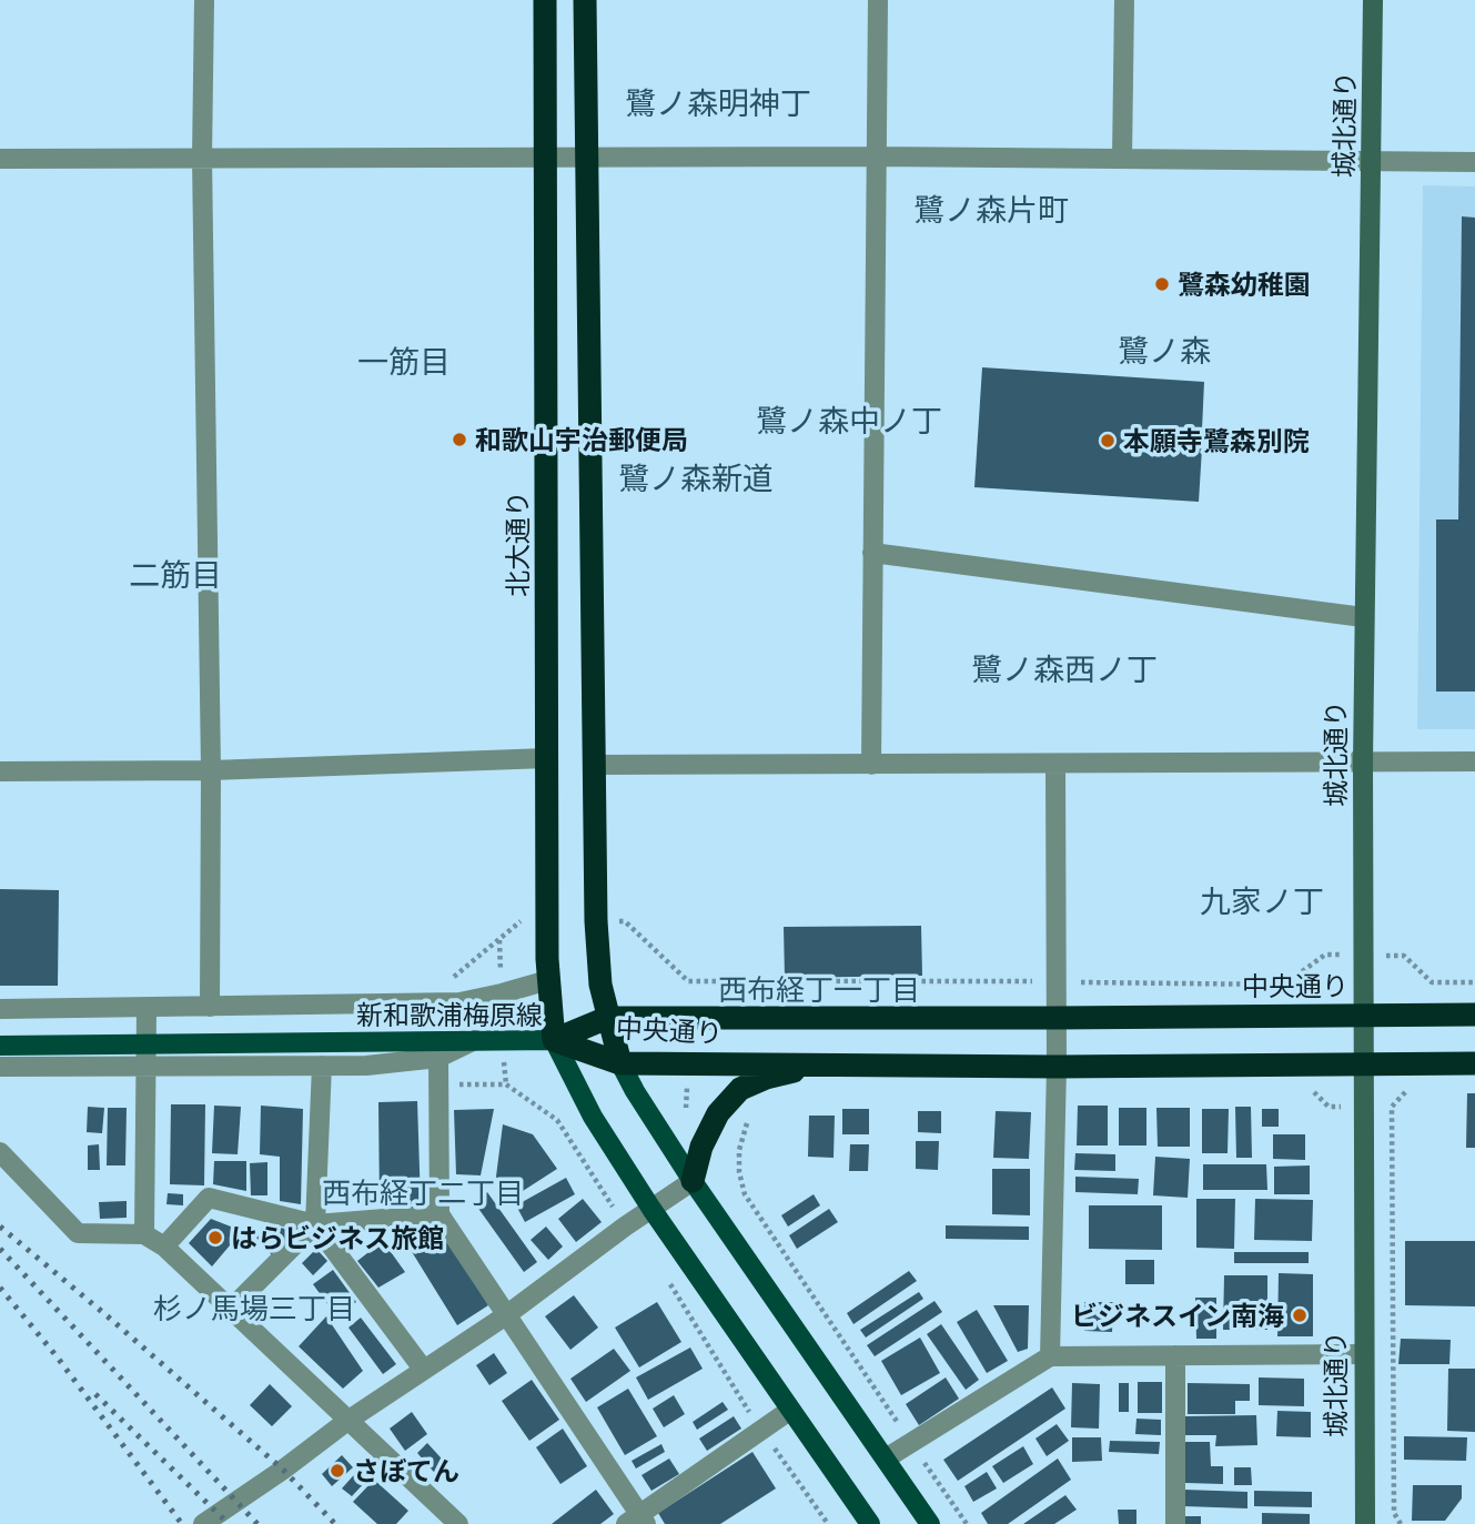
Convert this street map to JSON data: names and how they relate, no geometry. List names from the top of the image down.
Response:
{
  "streets": {
    "highway": ["北大通り", "中央通り"],
    "main road": ["新和歌浦梅原線"],
    "street": ["城北通り"]
  },
  "crossings": [
    ["城北通り", "中央通り"],
    ["北大通り", "中央通り"],
    ["北大通り", "新和歌浦梅原線"],
    ["中央通り", "新和歌浦梅原線"]
  ],
  "districts": [
    "鷺ノ森明神丁",
    "鷺ノ森片町",
    "鷺ノ森",
    "一筋目",
    "鷺ノ森中ノ丁",
    "鷺ノ森新道",
    "二筋目",
    "鷺ノ森西ノ丁",
    "九家ノ丁",
    "西布経丁一丁目",
    "西布経丁二丁目",
    "杉ノ馬場三丁目"
  ],
  "places": [
    "鷺森幼稚園",
    "和歌山宇治郵便局",
    "本願寺鷺森別院",
    "はらビジネス旅館",
    "ビジネスイン南海",
    "さぼてん"
  ]
}
